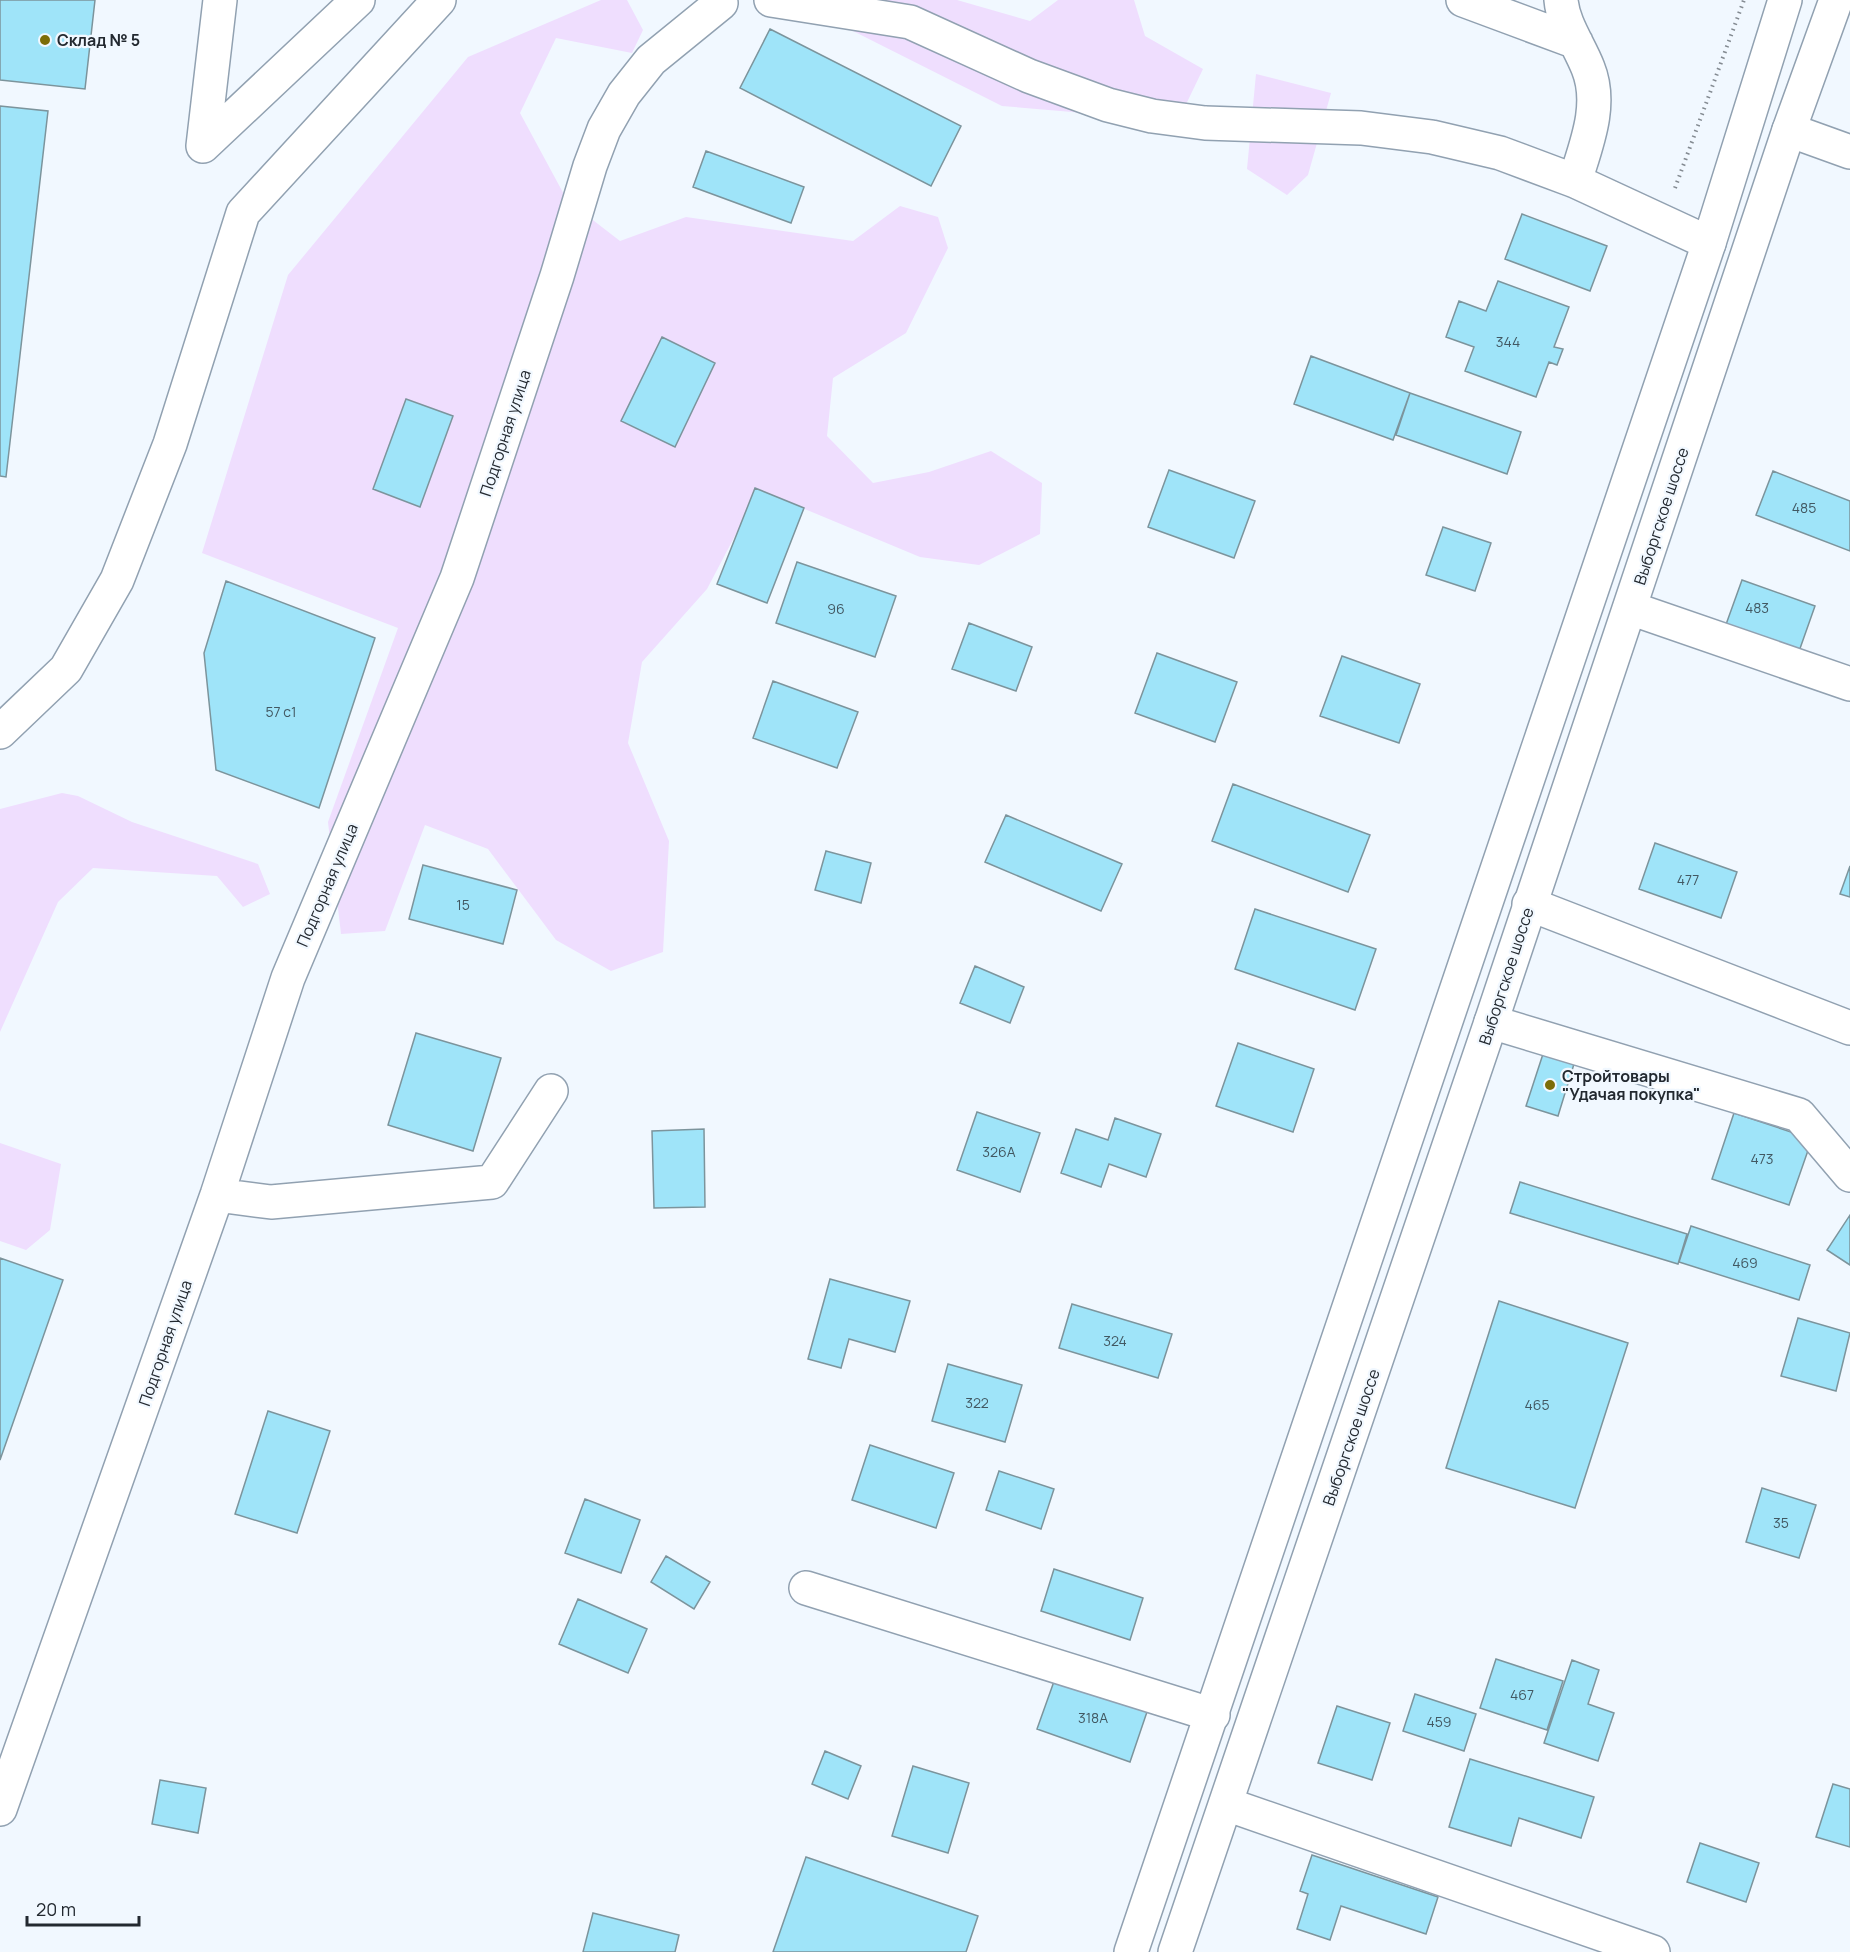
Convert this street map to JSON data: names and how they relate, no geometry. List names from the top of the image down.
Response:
{
  "streets": {
    "main road": ["Подгорная улица", "Выборгское шоссе"]
  },
  "places": ["Склад № 5", "Cтройтовары \"Удачая покупка\""],
  "house_numbers": [
    "344",
    "485",
    "483",
    "96",
    "57 с1",
    "477",
    "15",
    "326А",
    "473",
    "469",
    "324",
    "322",
    "465",
    "35",
    "467",
    "318А",
    "459"
  ],
  "scale_bar": "20 m"
}
